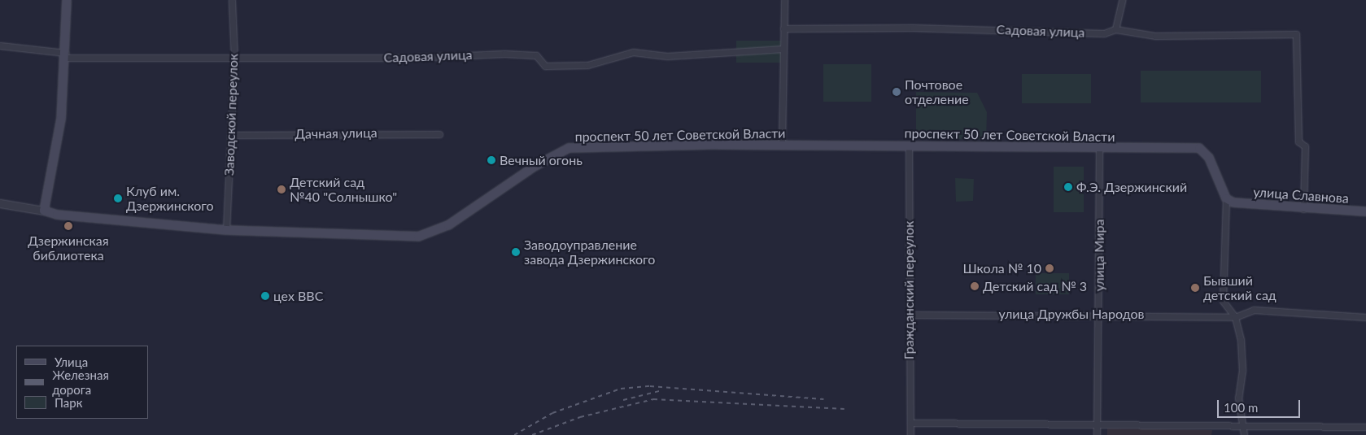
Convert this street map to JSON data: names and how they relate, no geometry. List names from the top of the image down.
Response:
{
  "streets": {
    "main road": ["проспект 50 лет Советской Власти", "улица Славнова"],
    "street": [
      "Садовая улица",
      "Заводской переулок",
      "Дачная улица",
      "улица Мира",
      "Гражданский переулок",
      "улица Дружбы Народов"
    ]
  },
  "crossings": [
    ["Садовая улица", "Заводской переулок"],
    ["Садовая улица", "улица Славнова"],
    ["Заводской переулок", "Дачная улица"],
    ["Заводской переулок", "проспект 50 лет Советской Власти"],
    ["проспект 50 лет Советской Власти", "улица Славнова"],
    ["проспект 50 лет Советской Власти", "улица Мира"],
    ["проспект 50 лет Советской Власти", "Гражданский переулок"],
    ["улица Мира", "улица Дружбы Народов"],
    ["Гражданский переулок", "улица Дружбы Народов"]
  ],
  "places": [
    "Почтовое отделение",
    "Вечный огонь",
    "Ф.Э. Дзержинский",
    "Детский сад №40 \"Солнышко\"",
    "Клуб им. Дзержинского",
    "Дзержинская библиотека",
    "Заводоуправление завода Дзержинского",
    "Школа № 10",
    "Детский сад № 3",
    "Бывший детский сад",
    "цех ВВС"
  ],
  "legend": ["Улица", "Железная дорога", "Парк"],
  "scale_bar": "100 m"
}
